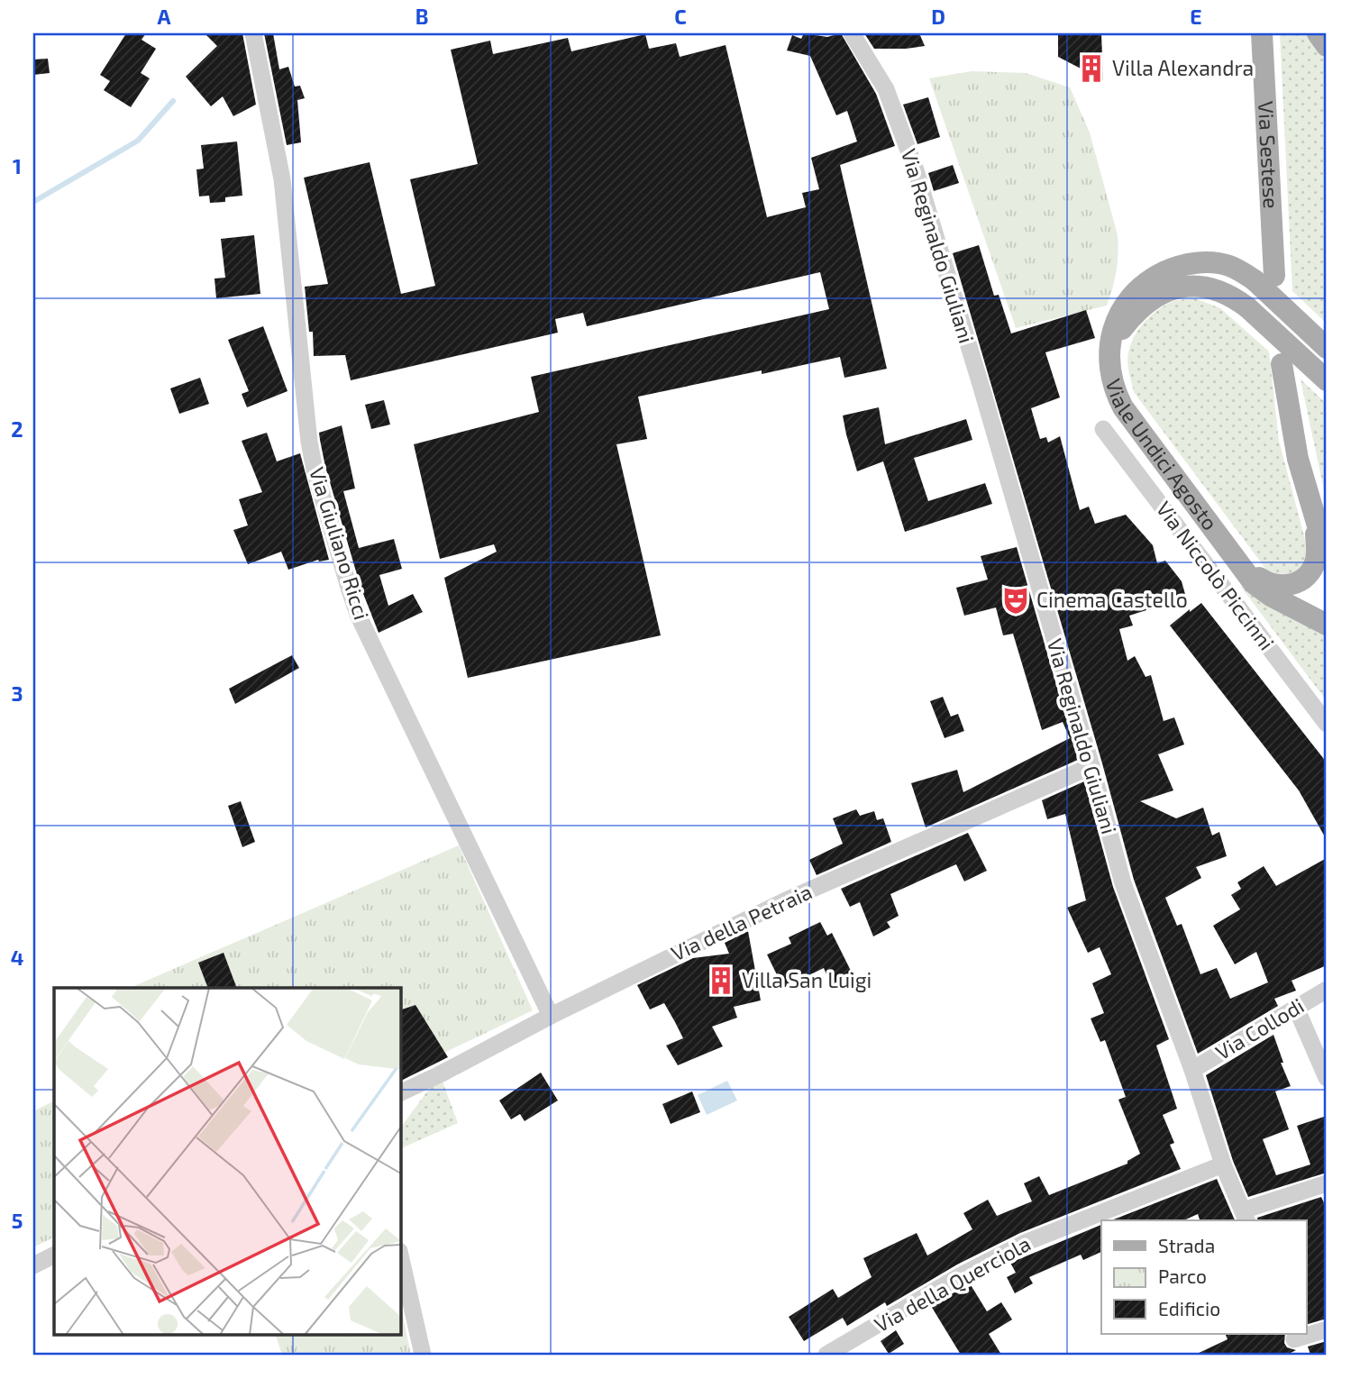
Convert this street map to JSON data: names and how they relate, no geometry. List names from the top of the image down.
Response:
{
  "streets": {
    "main road": ["Via Sestese", "Viale Undici Agosto"],
    "street": [
      "Via Reginaldo Giuliani",
      "Via Giuliano Ricci",
      "Via Niccolò Piccinni",
      "Via della Petraia",
      "Via Collodi",
      "Via della Querciola"
    ]
  },
  "crossings": [
    ["Via Sestese", "Viale Undici Agosto"],
    ["Via Reginaldo Giuliani", "Via della Petraia"],
    ["Via Reginaldo Giuliani", "Via Collodi"],
    ["Via Reginaldo Giuliani", "Via della Querciola"],
    ["Via Giuliano Ricci", "Via della Petraia"]
  ],
  "places": {
    "building": ["Villa Alexandra", "Villa San Luigi"],
    "theatre": ["Cinema Castello"]
  },
  "legend": ["Strada", "Parco", "Edificio"],
  "grid": {
    "columns": [
      "A",
      "B",
      "C",
      "D",
      "E"
    ],
    "rows": [
      "1",
      "2",
      "3",
      "4",
      "5"
    ]
  }
}
